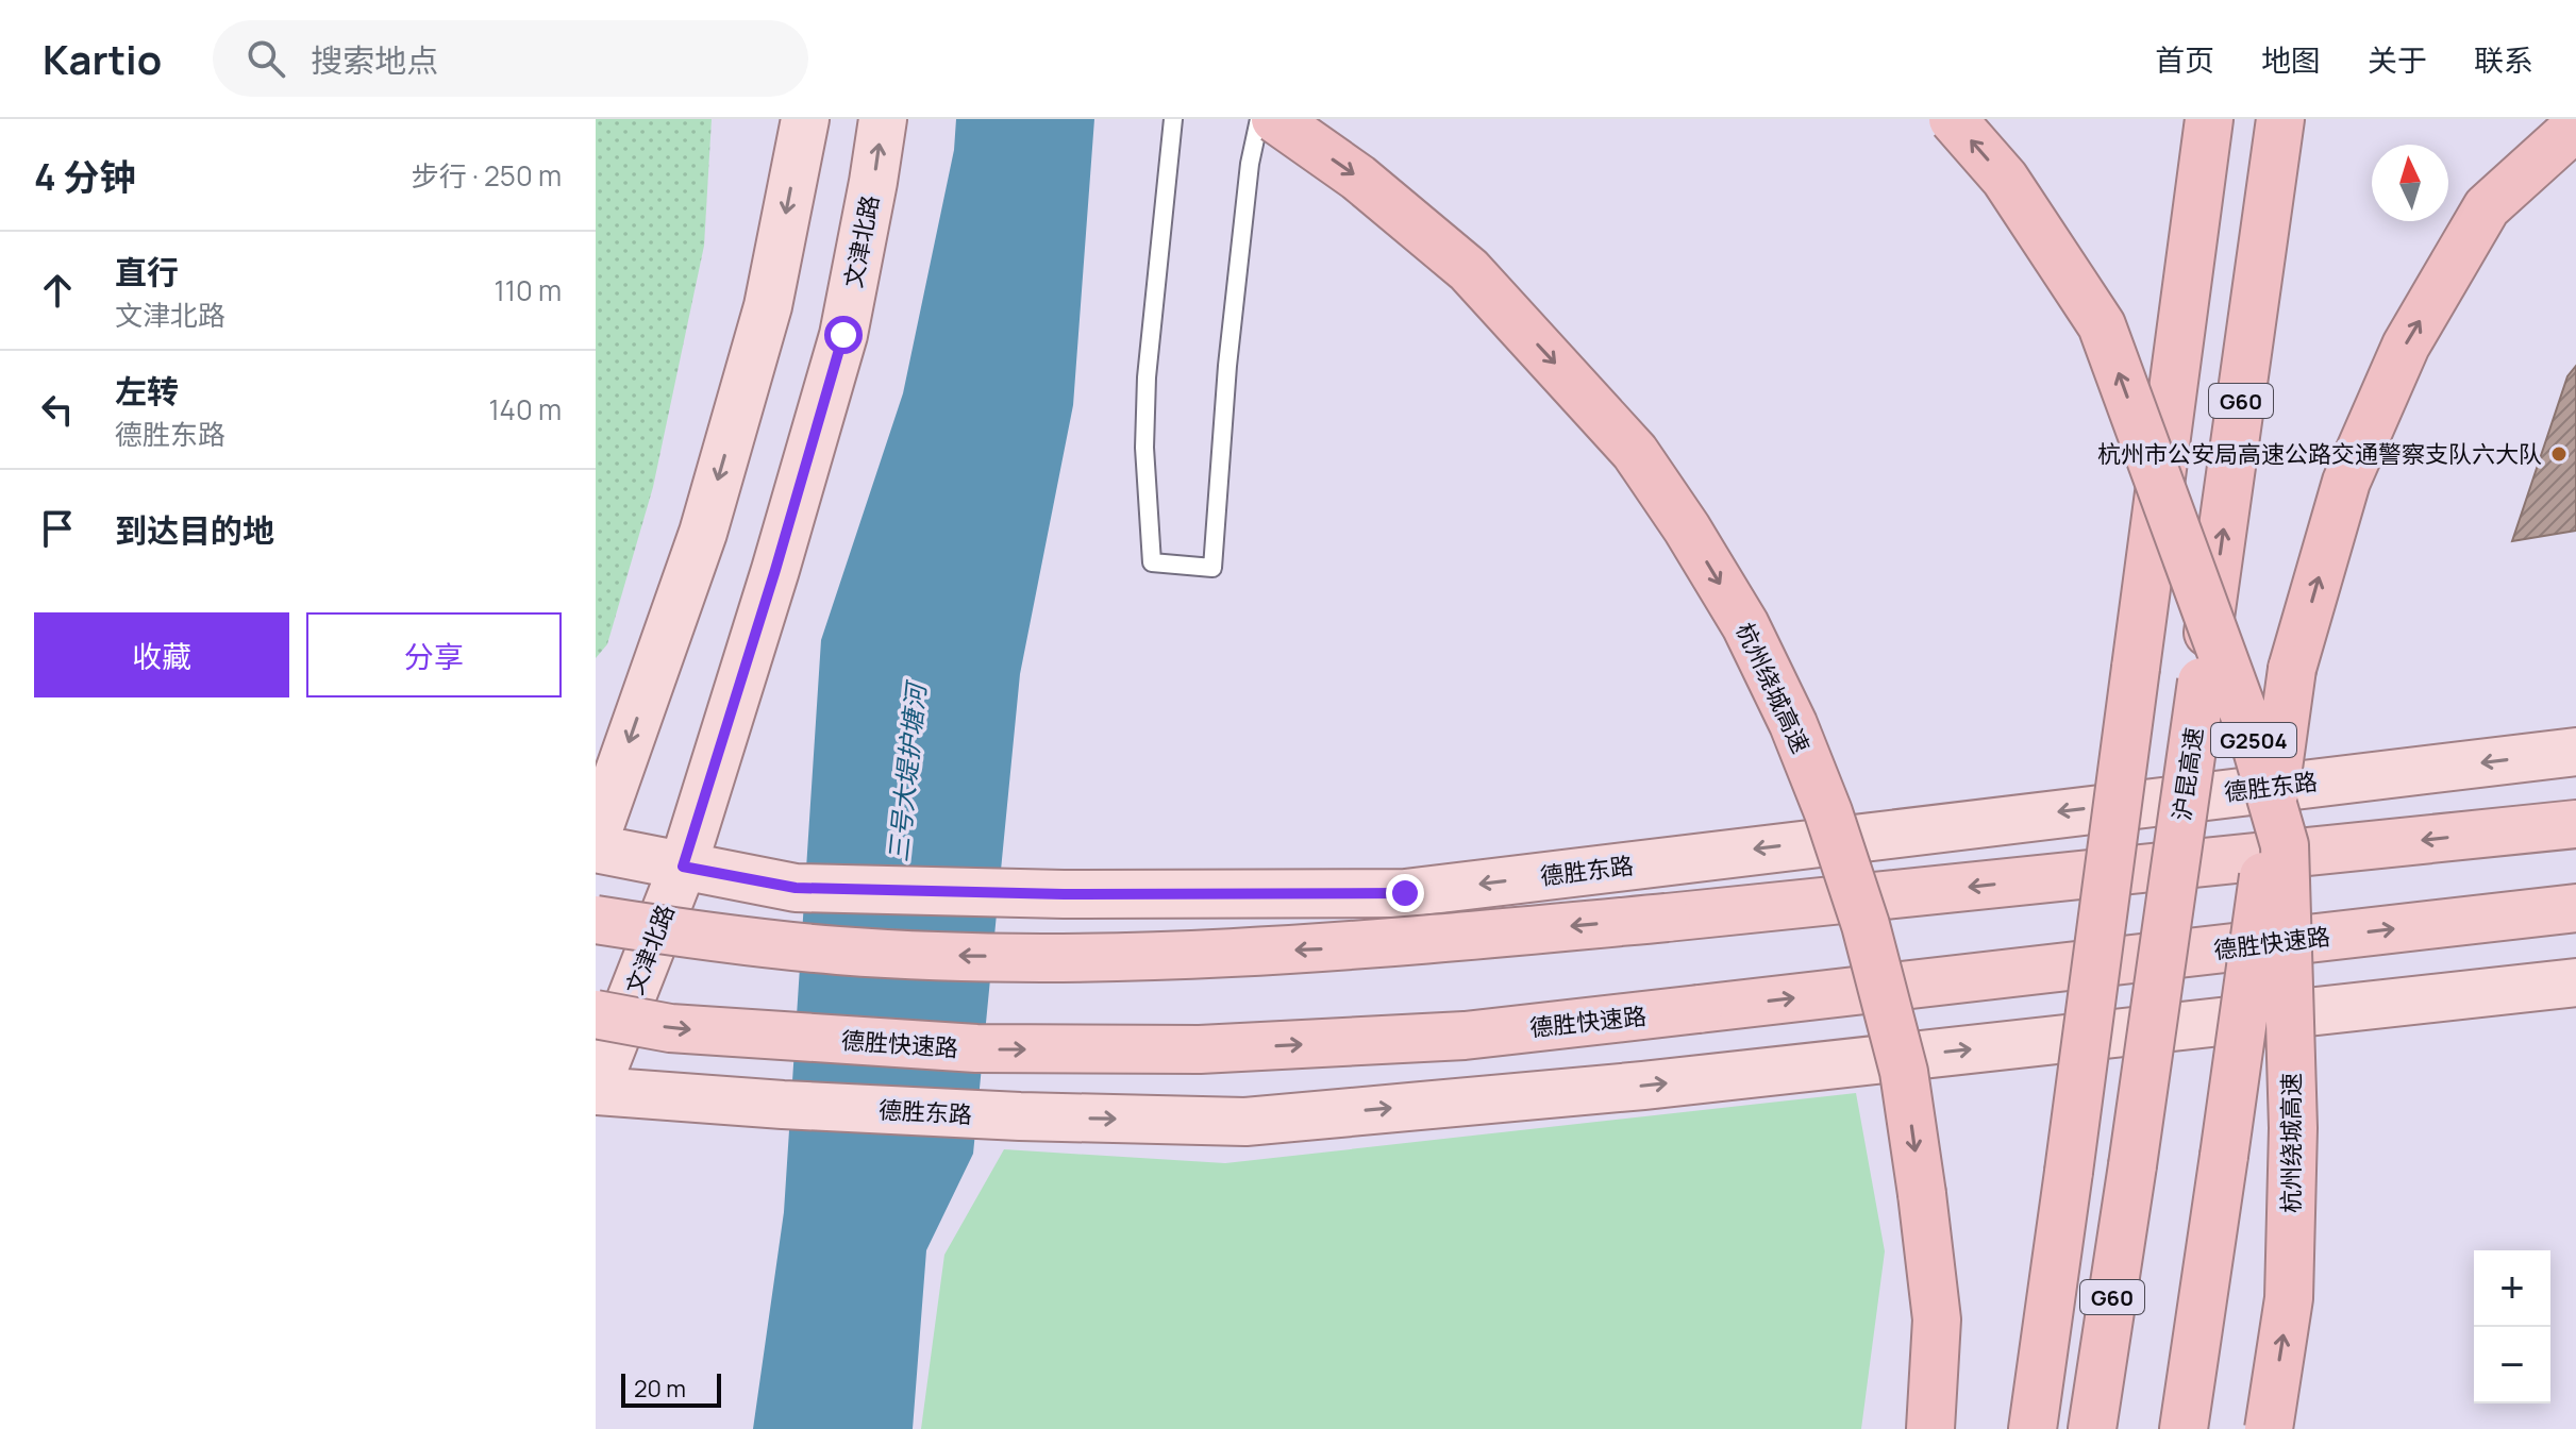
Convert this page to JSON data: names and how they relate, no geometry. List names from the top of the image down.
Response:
{
  "streets": {
    "highway": [
      "G60",
      "杭州绕城高速",
      "G2504",
      "沪昆高速",
      "德胜快速路"
    ],
    "main road": ["文津北路", "德胜东路"]
  },
  "crossings": [
    ["文津北路", "德胜东路"]
  ],
  "water": ["三号大堤护塘河"],
  "places": ["杭州市公安局高速公路交通警察支队六大队"],
  "scale_bar": "20 m",
  "north": "top",
  "page": {
    "header": "Kartio",
    "search": "搜索地点",
    "nav": [
      "首页",
      "地图",
      "关于",
      "联系"
    ],
    "heading": ["4 分钟", "步行 · 250 m"],
    "list": [
      ["直行", "文津北路", "110 m"],
      ["左转", "德胜东路", "140 m"],
      "到达目的地"
    ],
    "buttons": ["收藏", "分享"],
    "map_buttons": ["+", "−"],
    "scale": "20 m"
  }
}
